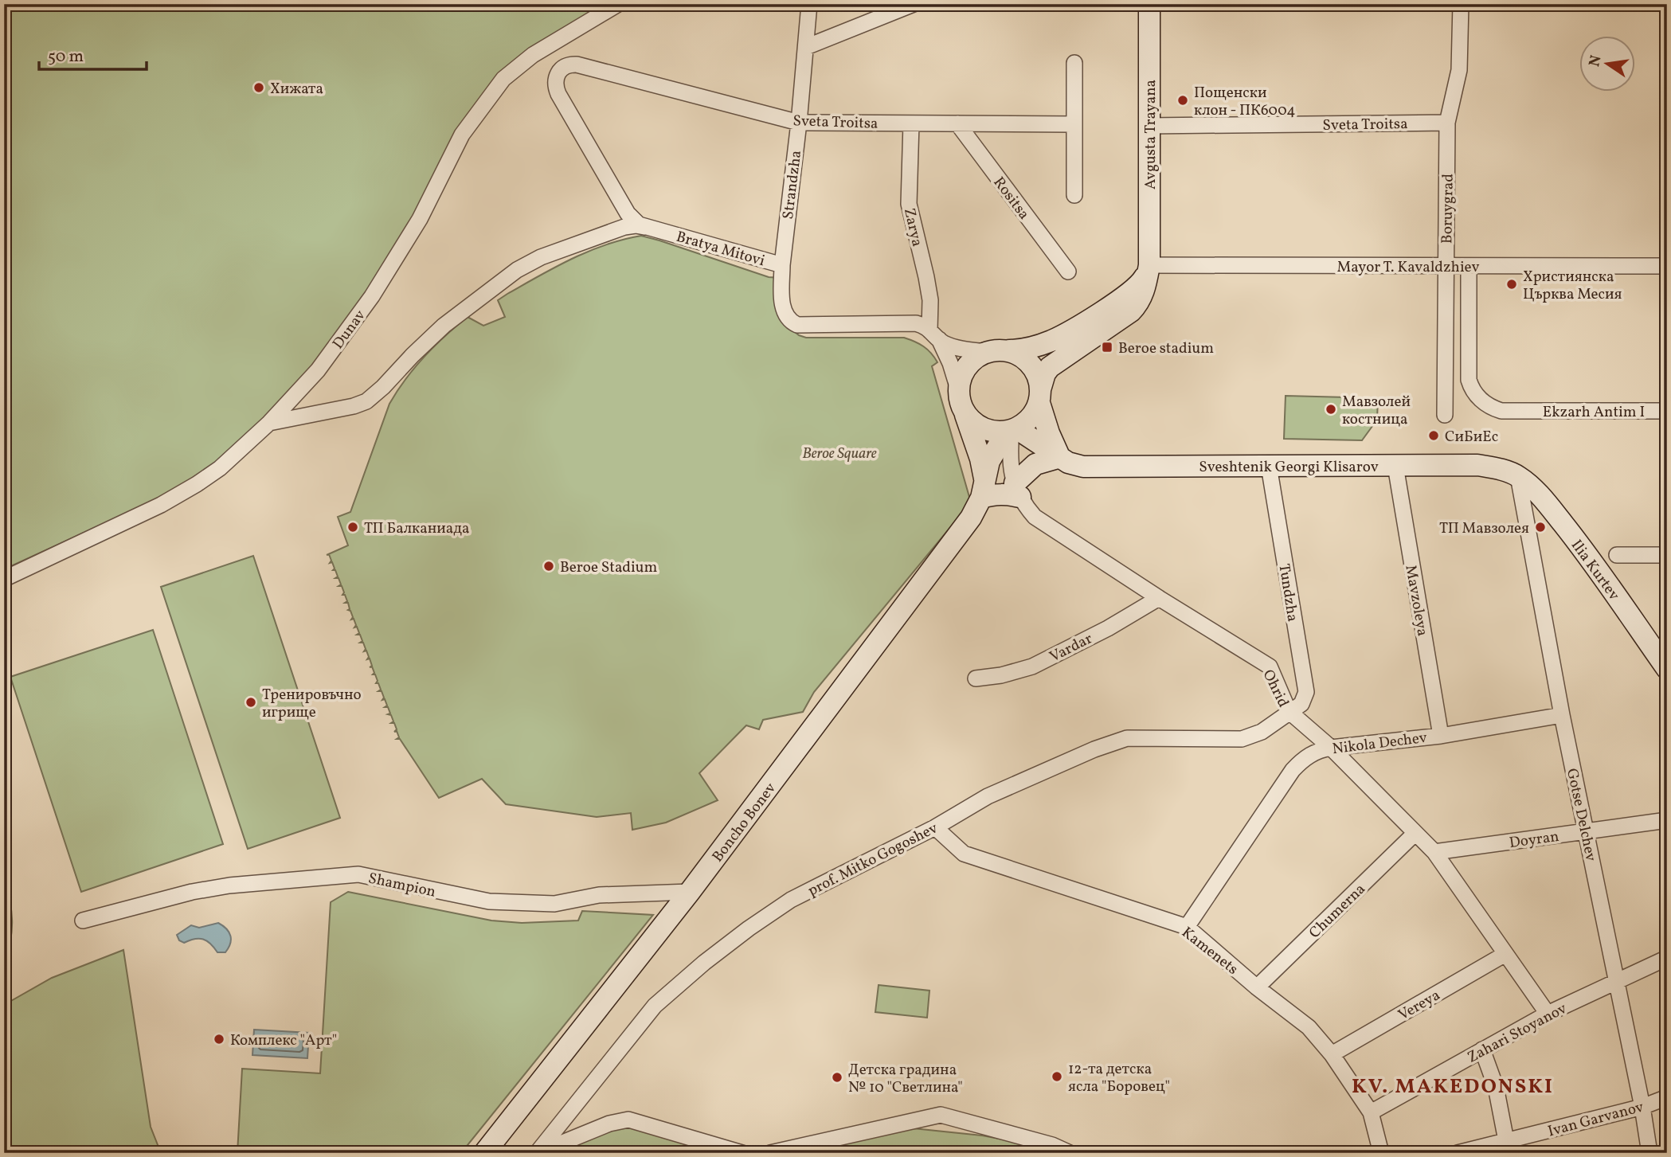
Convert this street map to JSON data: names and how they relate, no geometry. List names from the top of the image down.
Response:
{
  "streets": {
    "street": [
      "Sveta Troitsa",
      "Avgusta Trayana",
      "Strandzha",
      "Rositsa",
      "Boruygrad",
      "Zarya",
      "Bratya Mitovi",
      "Mayor T. Kavaldzhiev",
      "Dunav",
      "Ekzarh Antim I",
      "Sveshtenik Georgi Klisarov",
      "Ilia Kurtev",
      "Tundzha",
      "Mavzoleya",
      "Vardar",
      "Ohrid",
      "Nikola Dechev",
      "Gotse Delchev",
      "Boncho Bonev",
      "Doyran",
      "prof. Mitko Gogoshev",
      "Shampion",
      "Chumerna",
      "Kamenets",
      "Vereya",
      "Zahari Stoyanov",
      "Ivan Garvanov"
    ]
  },
  "crossings": [
    ["Sveta Troitsa", "Avgusta Trayana"],
    ["Sveta Troitsa", "Strandzha"],
    ["Sveta Troitsa", "Rositsa"],
    ["Sveta Troitsa", "Boruygrad"],
    ["Sveta Troitsa", "Zarya"],
    ["Sveta Troitsa", "Bratya Mitovi"],
    ["Avgusta Trayana", "Bratya Mitovi"],
    ["Avgusta Trayana", "Mayor T. Kavaldzhiev"],
    ["Avgusta Trayana", "Sveshtenik Georgi Klisarov"],
    ["Avgusta Trayana", "Boncho Bonev"],
    ["Strandzha", "Bratya Mitovi"],
    ["Boruygrad", "Mayor T. Kavaldzhiev"],
    ["Zarya", "Bratya Mitovi"],
    ["Bratya Mitovi", "Sveshtenik Georgi Klisarov"],
    ["Bratya Mitovi", "Boncho Bonev"],
    ["Mayor T. Kavaldzhiev", "Ekzarh Antim I"],
    ["Sveshtenik Georgi Klisarov", "Ilia Kurtev"],
    ["Sveshtenik Georgi Klisarov", "Tundzha"],
    ["Sveshtenik Georgi Klisarov", "Mavzoleya"],
    ["Sveshtenik Georgi Klisarov", "Gotse Delchev"],
    ["Sveshtenik Georgi Klisarov", "Boncho Bonev"],
    ["Ilia Kurtev", "Gotse Delchev"],
    ["Tundzha", "Ohrid"],
    ["Tundzha", "prof. Mitko Gogoshev"],
    ["Mavzoleya", "Nikola Dechev"],
    ["Vardar", "Ohrid"],
    ["Ohrid", "Nikola Dechev"],
    ["Ohrid", "Doyran"],
    ["Ohrid", "prof. Mitko Gogoshev"],
    ["Ohrid", "Chumerna"],
    ["Ohrid", "Vereya"],
    ["Ohrid", "Zahari Stoyanov"],
    ["Nikola Dechev", "Gotse Delchev"],
    ["Nikola Dechev", "Kamenets"],
    ["Gotse Delchev", "Doyran"],
    ["Gotse Delchev", "Zahari Stoyanov"],
    ["Gotse Delchev", "Ivan Garvanov"],
    ["Boncho Bonev", "Shampion"],
    ["prof. Mitko Gogoshev", "Kamenets"],
    ["Chumerna", "Kamenets"],
    ["Kamenets", "Vereya"],
    ["Kamenets", "Zahari Stoyanov"]
  ],
  "districts": ["KV. MAKEDONSKI"],
  "parks": ["Beroe Square"],
  "places": {
    "other": [
      "Хижата",
      "Пощенски клон - ПК6004",
      "Християнска Църква Месия",
      "Мавзолей костница",
      "СиБиЕс",
      "ТП Балканиада",
      "ТП Мавзолея",
      "Beroe Stadium",
      "Тренировъчно игрище",
      "Комплекс \"Арт\"",
      "12-та детска ясла \"Боровец\"",
      "Детска градина № 10 \"Светлина\""
    ],
    "transit": ["Beroe stadium"]
  },
  "scale_bar": "50 m",
  "north": "left"
}
